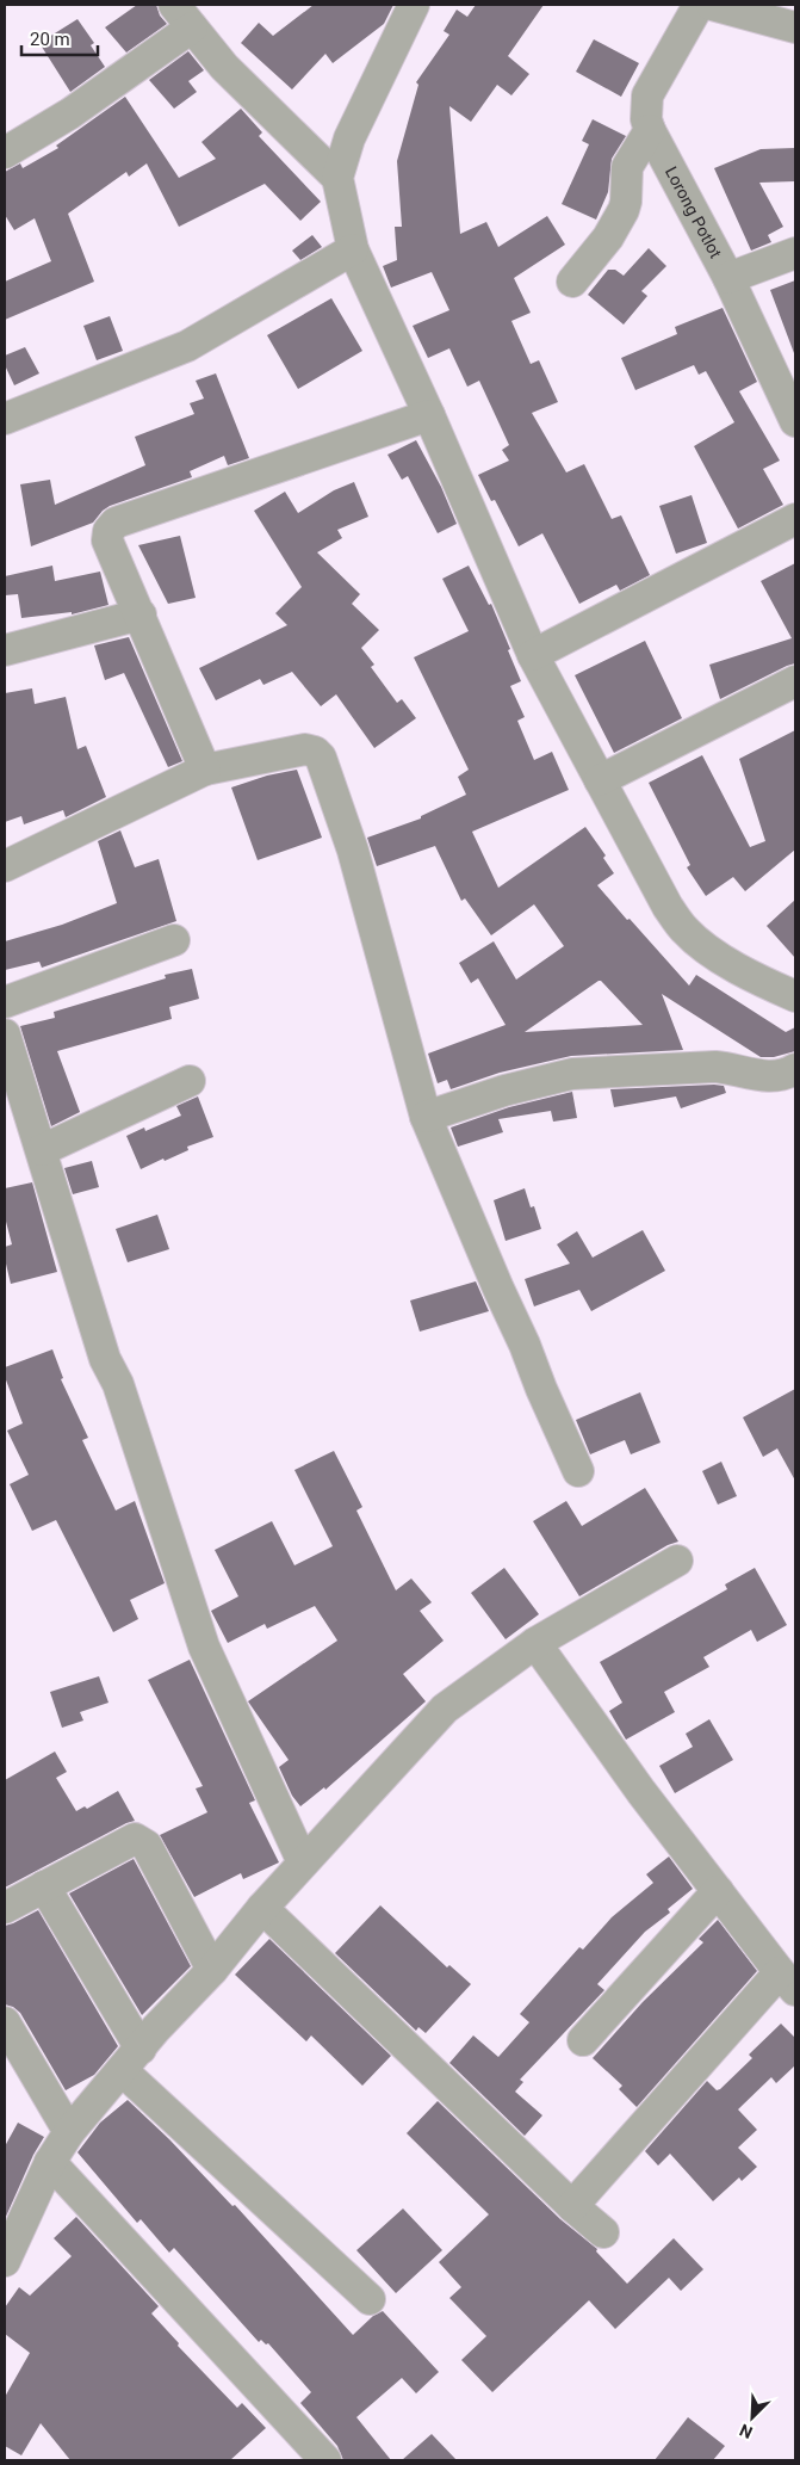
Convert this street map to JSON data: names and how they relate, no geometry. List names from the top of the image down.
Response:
{
  "streets": {
    "street": ["Lorong Potlot"]
  },
  "scale_bar": "20 m",
  "north": "bottom left"
}
